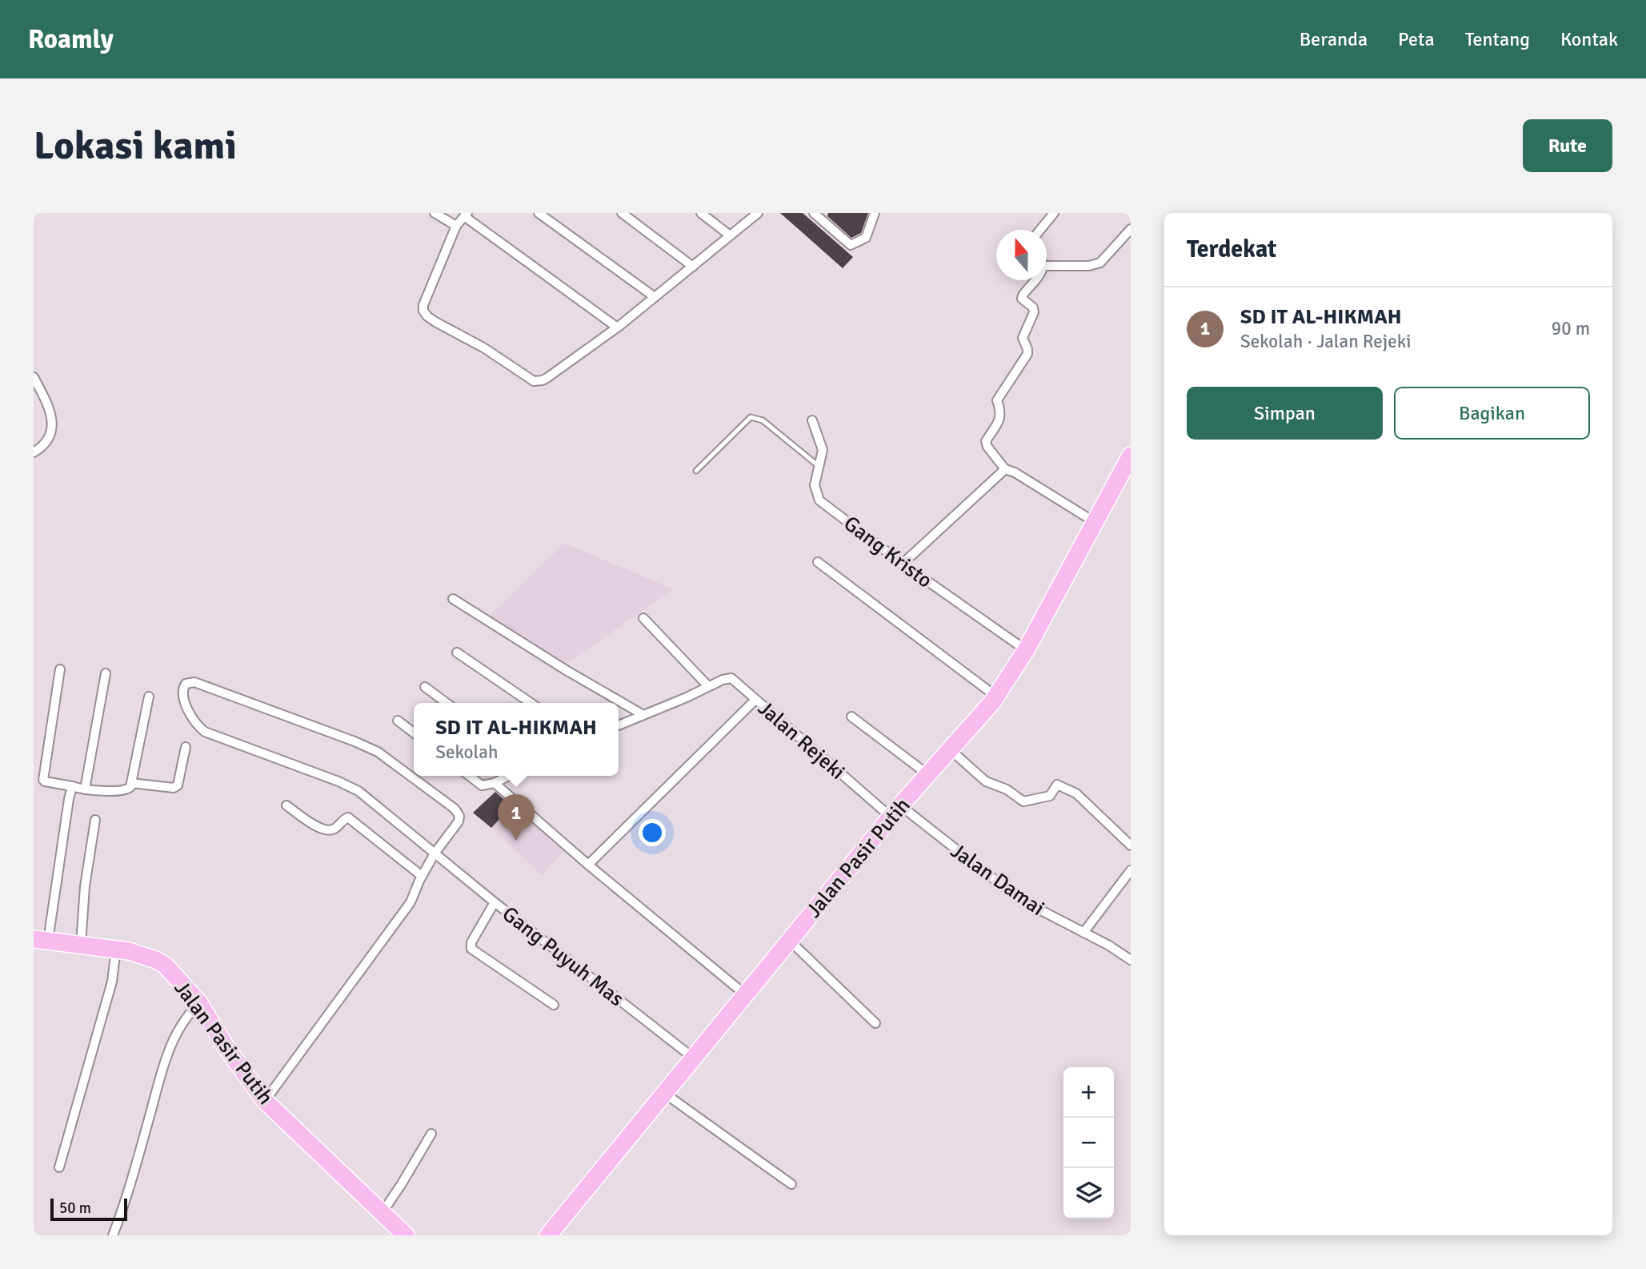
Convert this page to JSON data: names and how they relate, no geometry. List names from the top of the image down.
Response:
{
  "streets": {
    "highway": ["Jalan Pasir Putih"],
    "street": [
      "Gang Kristo",
      "Jalan Rejeki",
      "Jalan Damai",
      "Gang Puyuh Mas"
    ]
  },
  "crossings": [
    ["Gang Kristo", "Jalan Pasir Putih"],
    ["Jalan Rejeki", "Jalan Pasir Putih"],
    ["Jalan Rejeki", "Jalan Damai"],
    ["Jalan Pasir Putih", "Jalan Damai"],
    ["Jalan Pasir Putih", "Gang Puyuh Mas"]
  ],
  "scale_bar": "50 m",
  "north": "top",
  "page": {
    "header": "Roamly",
    "nav": [
      "Beranda",
      "Peta",
      "Tentang",
      "Kontak"
    ],
    "buttons": [
      "Rute",
      ["Simpan", "Bagikan"]
    ],
    "title": "Lokasi kami",
    "heading": "Terdekat",
    "list": [
      {
        "mark": "1",
        "name": "SD IT AL-HIKMAH",
        "note": "Sekolah · Jalan Rejeki",
        "value": "90 m"
      }
    ],
    "popup": ["SD IT AL-HIKMAH", "Sekolah"],
    "pins": "1",
    "map_buttons": ["+", "−"],
    "scale": "50 m"
  }
}
